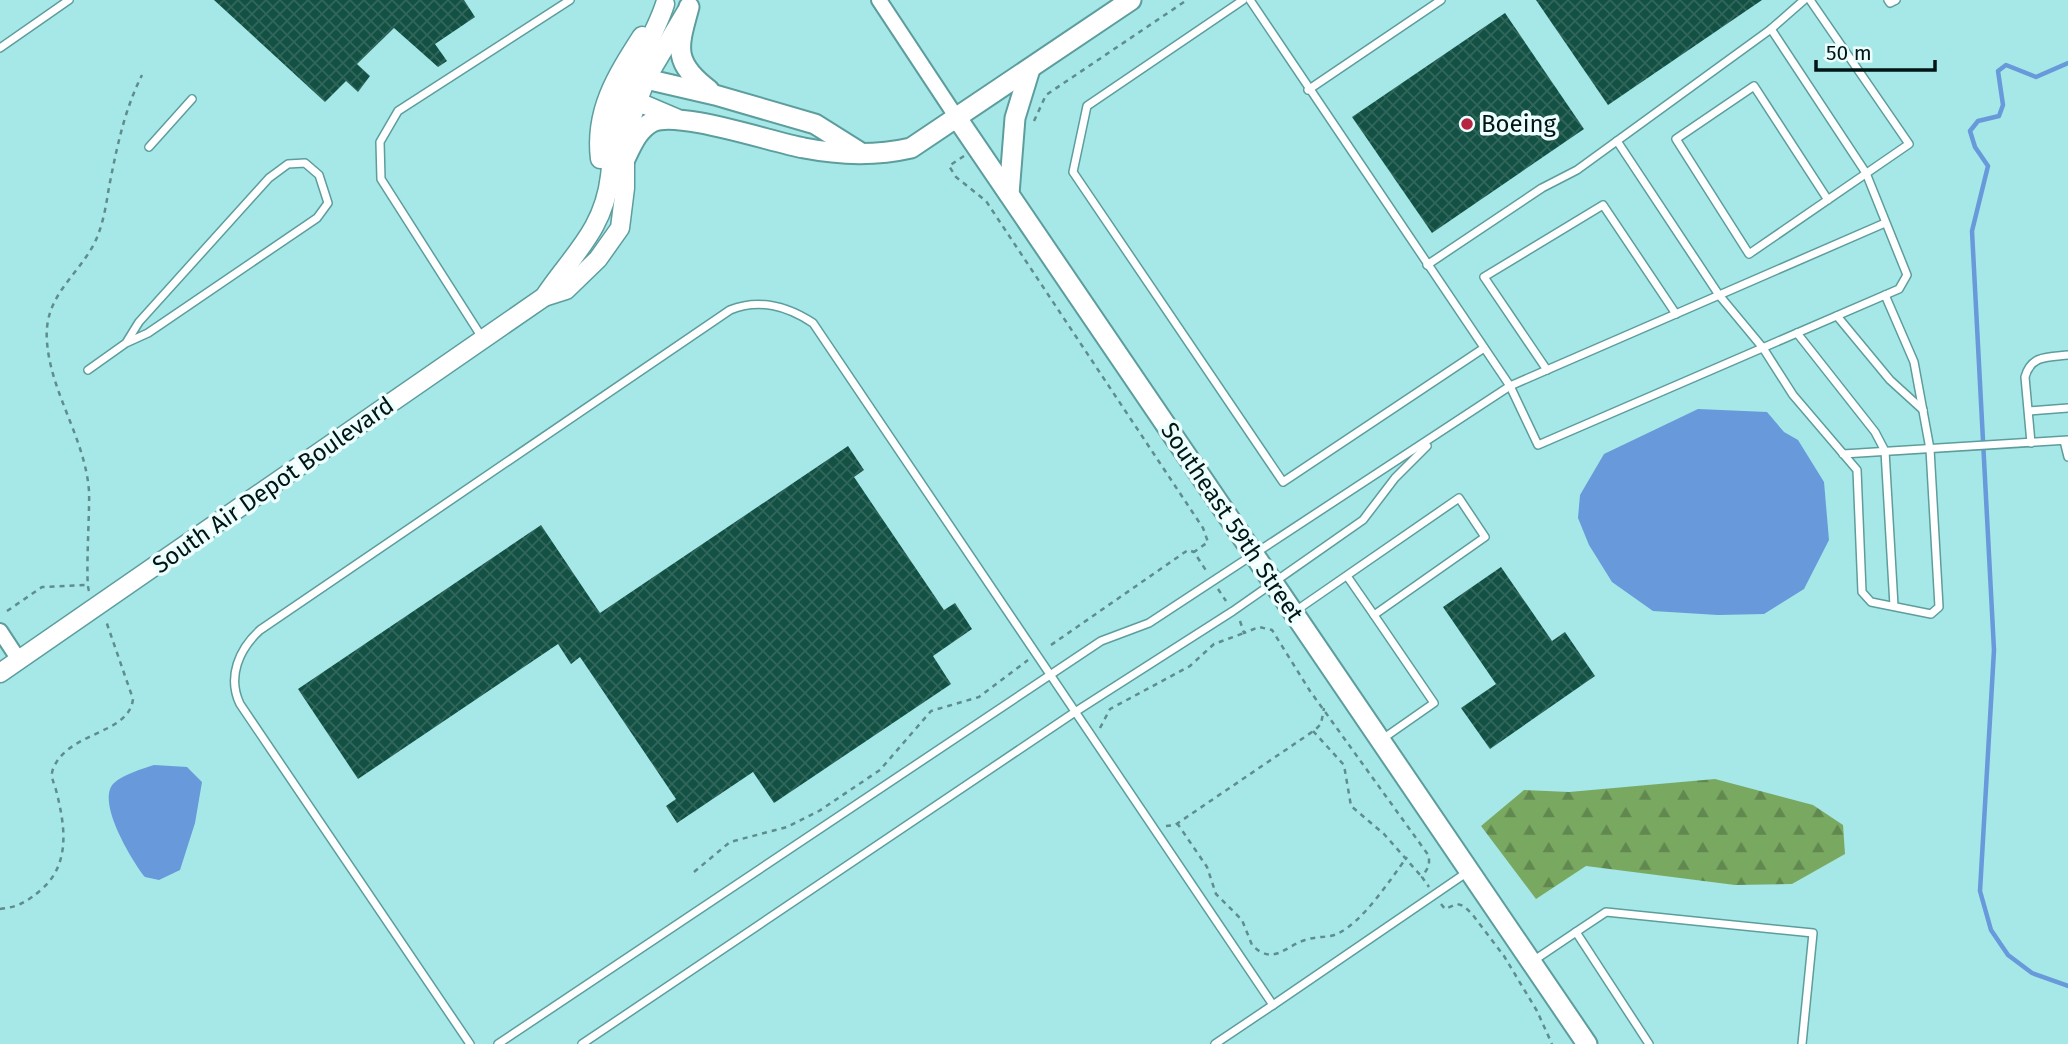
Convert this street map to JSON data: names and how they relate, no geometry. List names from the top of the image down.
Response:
{
  "streets": {
    "main road": ["Southeast 59th Street"],
    "street": ["South Air Depot Boulevard"]
  },
  "places": ["Boeing"],
  "scale_bar": "50 m"
}
